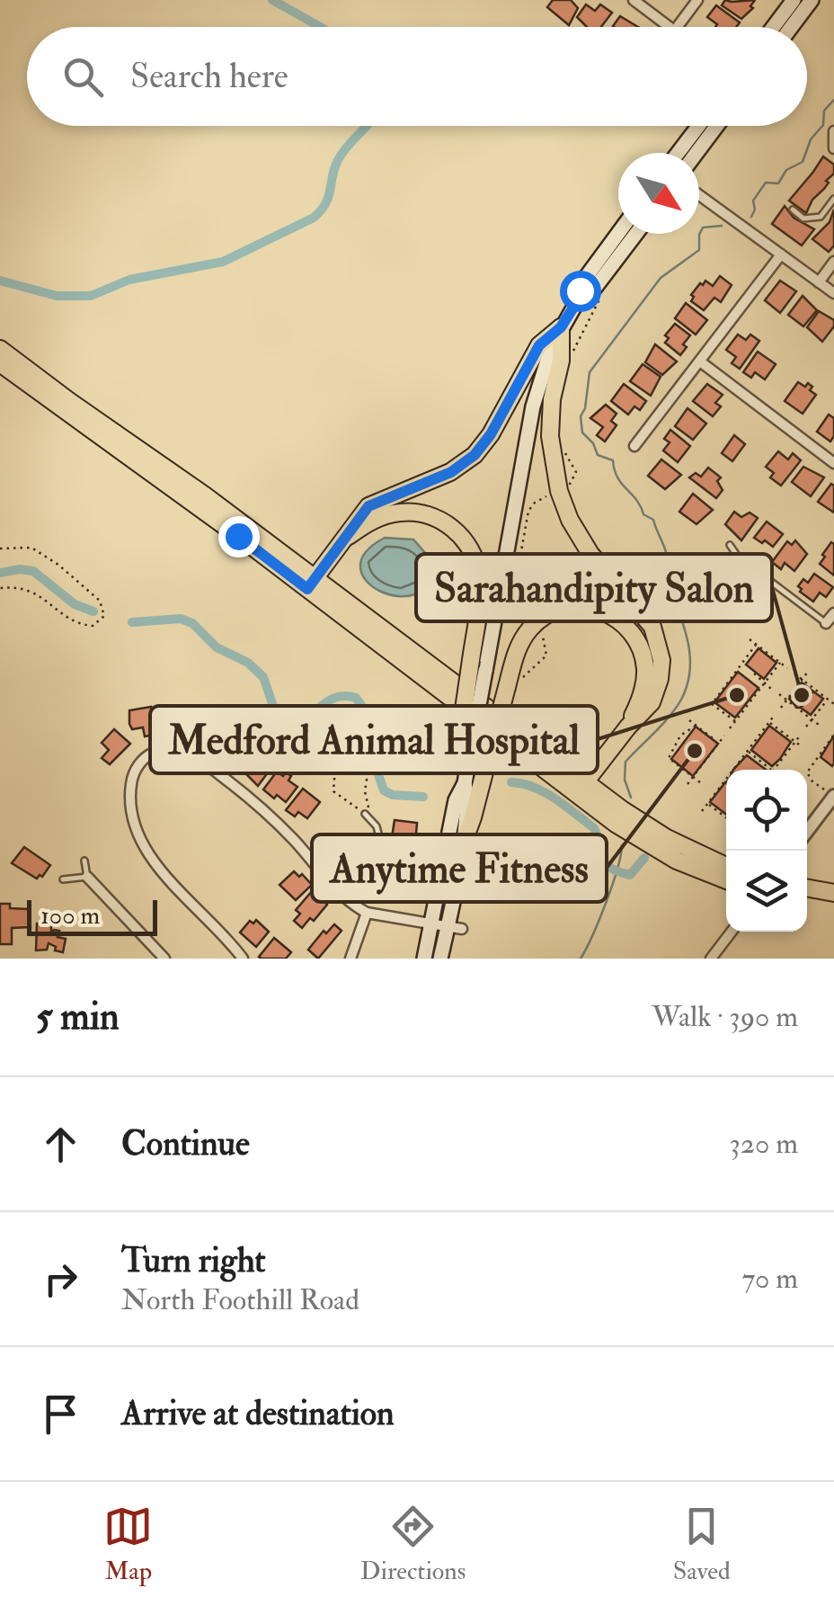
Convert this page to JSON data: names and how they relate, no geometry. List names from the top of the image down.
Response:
{
  "places": ["Medford Animal Hospital", "Sarahandipity Salon", "Anytime Fitness"],
  "scale_bar": "100 m",
  "north": "bottom right",
  "page": {
    "search": "Search here",
    "scale": "100 m",
    "heading": ["5 min", "Walk · 390 m"],
    "list": [
      ["Continue", "320 m"],
      ["Turn right", "North Foothill Road", "70 m"],
      "Arrive at destination"
    ],
    "nav": ["Map", "Directions", "Saved"]
  }
}
